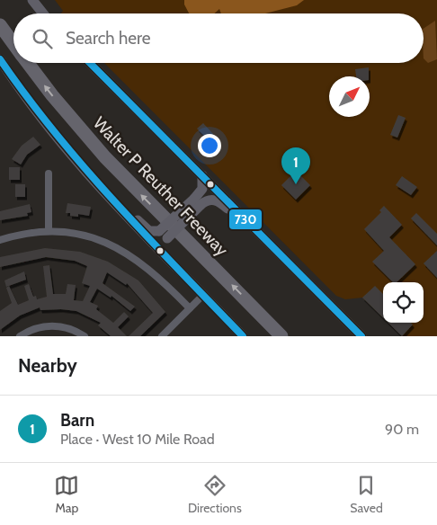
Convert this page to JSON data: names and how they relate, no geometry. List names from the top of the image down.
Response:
{
  "streets": {
    "highway": ["Walter P Reuther Freeway"]
  },
  "one_way": ["Walter P Reuther Freeway"],
  "lines": ["transit line 730"],
  "north": "top right",
  "page": {
    "search": "Search here",
    "pins": "1",
    "heading": "Nearby",
    "list": [
      {
        "mark": "1",
        "name": "Barn",
        "note": "Place · West 10 Mile Road",
        "value": "90 m"
      }
    ],
    "nav": ["Map", "Directions", "Saved"]
  }
}
